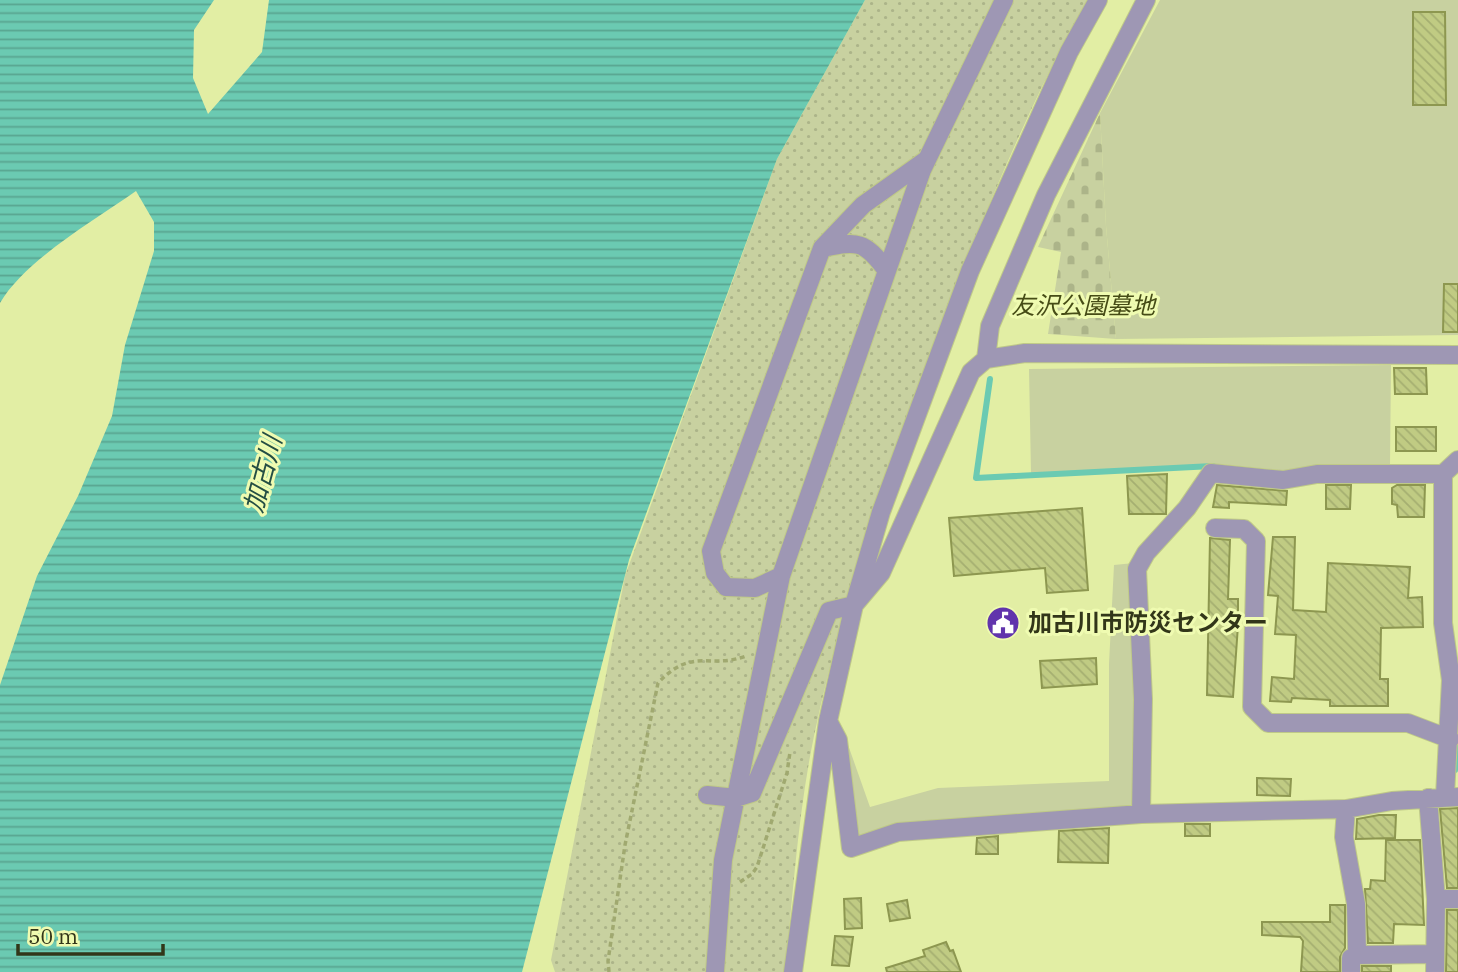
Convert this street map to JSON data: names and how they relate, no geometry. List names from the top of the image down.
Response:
{
  "water": ["加古川"],
  "parks": ["友沢公園墓地"],
  "places": {
    "public building": ["加古川市防災センター"]
  },
  "scale_bar": "50 m"
}
